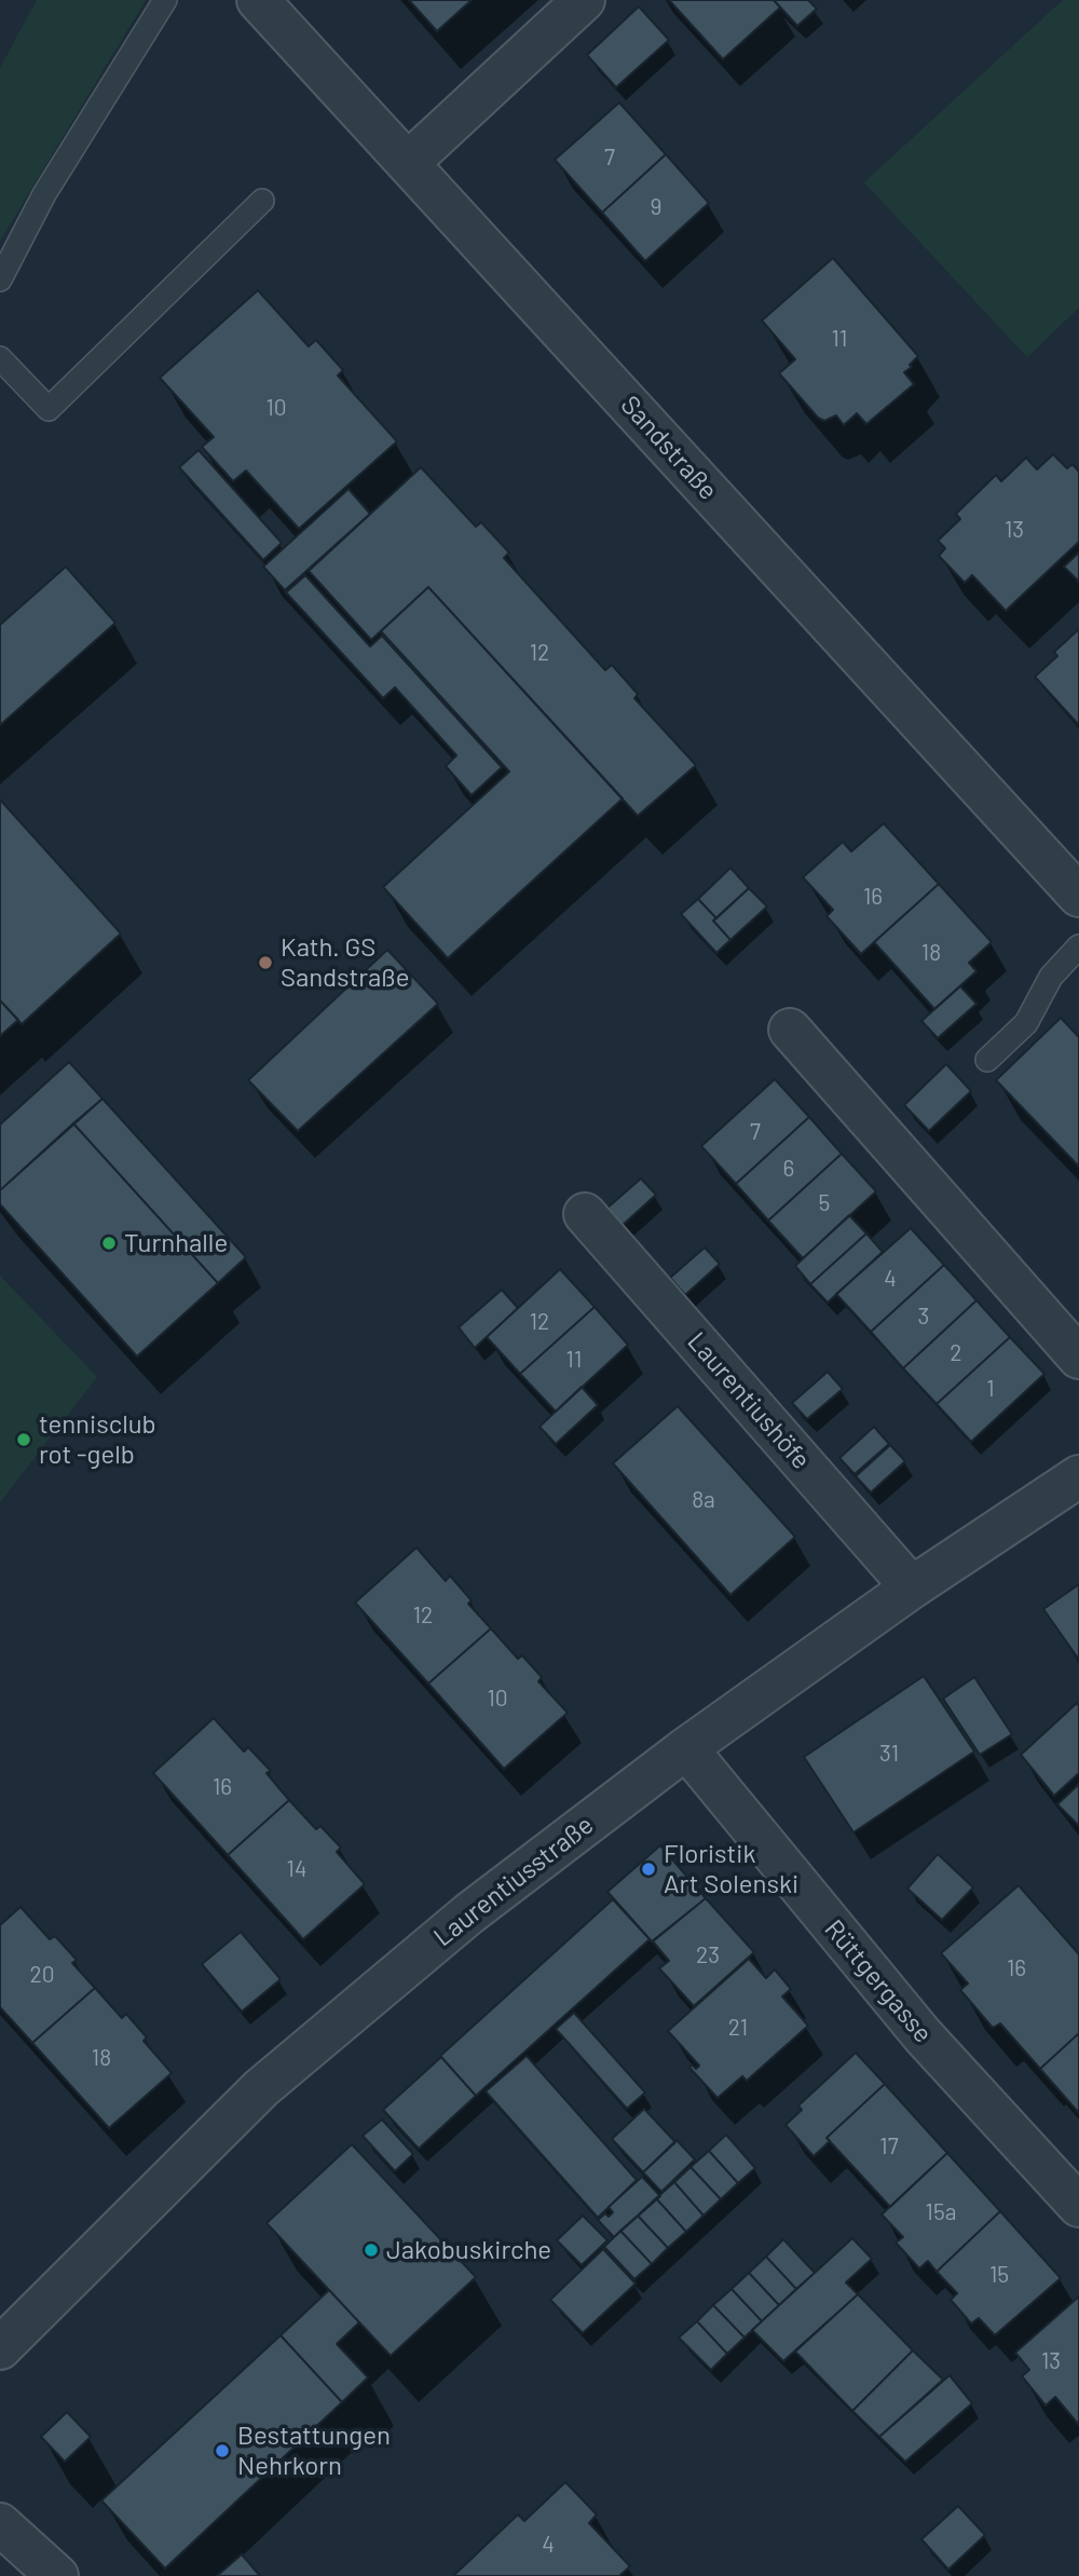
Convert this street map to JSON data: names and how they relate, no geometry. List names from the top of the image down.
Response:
{
  "streets": {
    "street": [
      "Sandstraße",
      "Laurentiushöfe",
      "Laurentiusstraße",
      "Rüttgergasse"
    ]
  },
  "crossings": [
    ["Laurentiushöfe", "Laurentiusstraße"],
    ["Laurentiusstraße", "Rüttgergasse"]
  ],
  "places": [
    "Kath. GS Sandstraße",
    "Turnhalle",
    "tennisclub rot -gelb",
    "Floristik Art Solenski",
    "Jakobuskirche",
    "Bestattungen Nehrkorn"
  ],
  "house_numbers": [
    "7",
    "9",
    "11",
    "10",
    "13",
    "12",
    "16",
    "18",
    "7",
    "6",
    "5",
    "4",
    "3",
    "12",
    "2",
    "11",
    "1",
    "8a",
    "12",
    "10",
    "31",
    "16",
    "14",
    "23",
    "16",
    "20",
    "21",
    "18",
    "17",
    "15a",
    "15",
    "13",
    "4"
  ]
}
